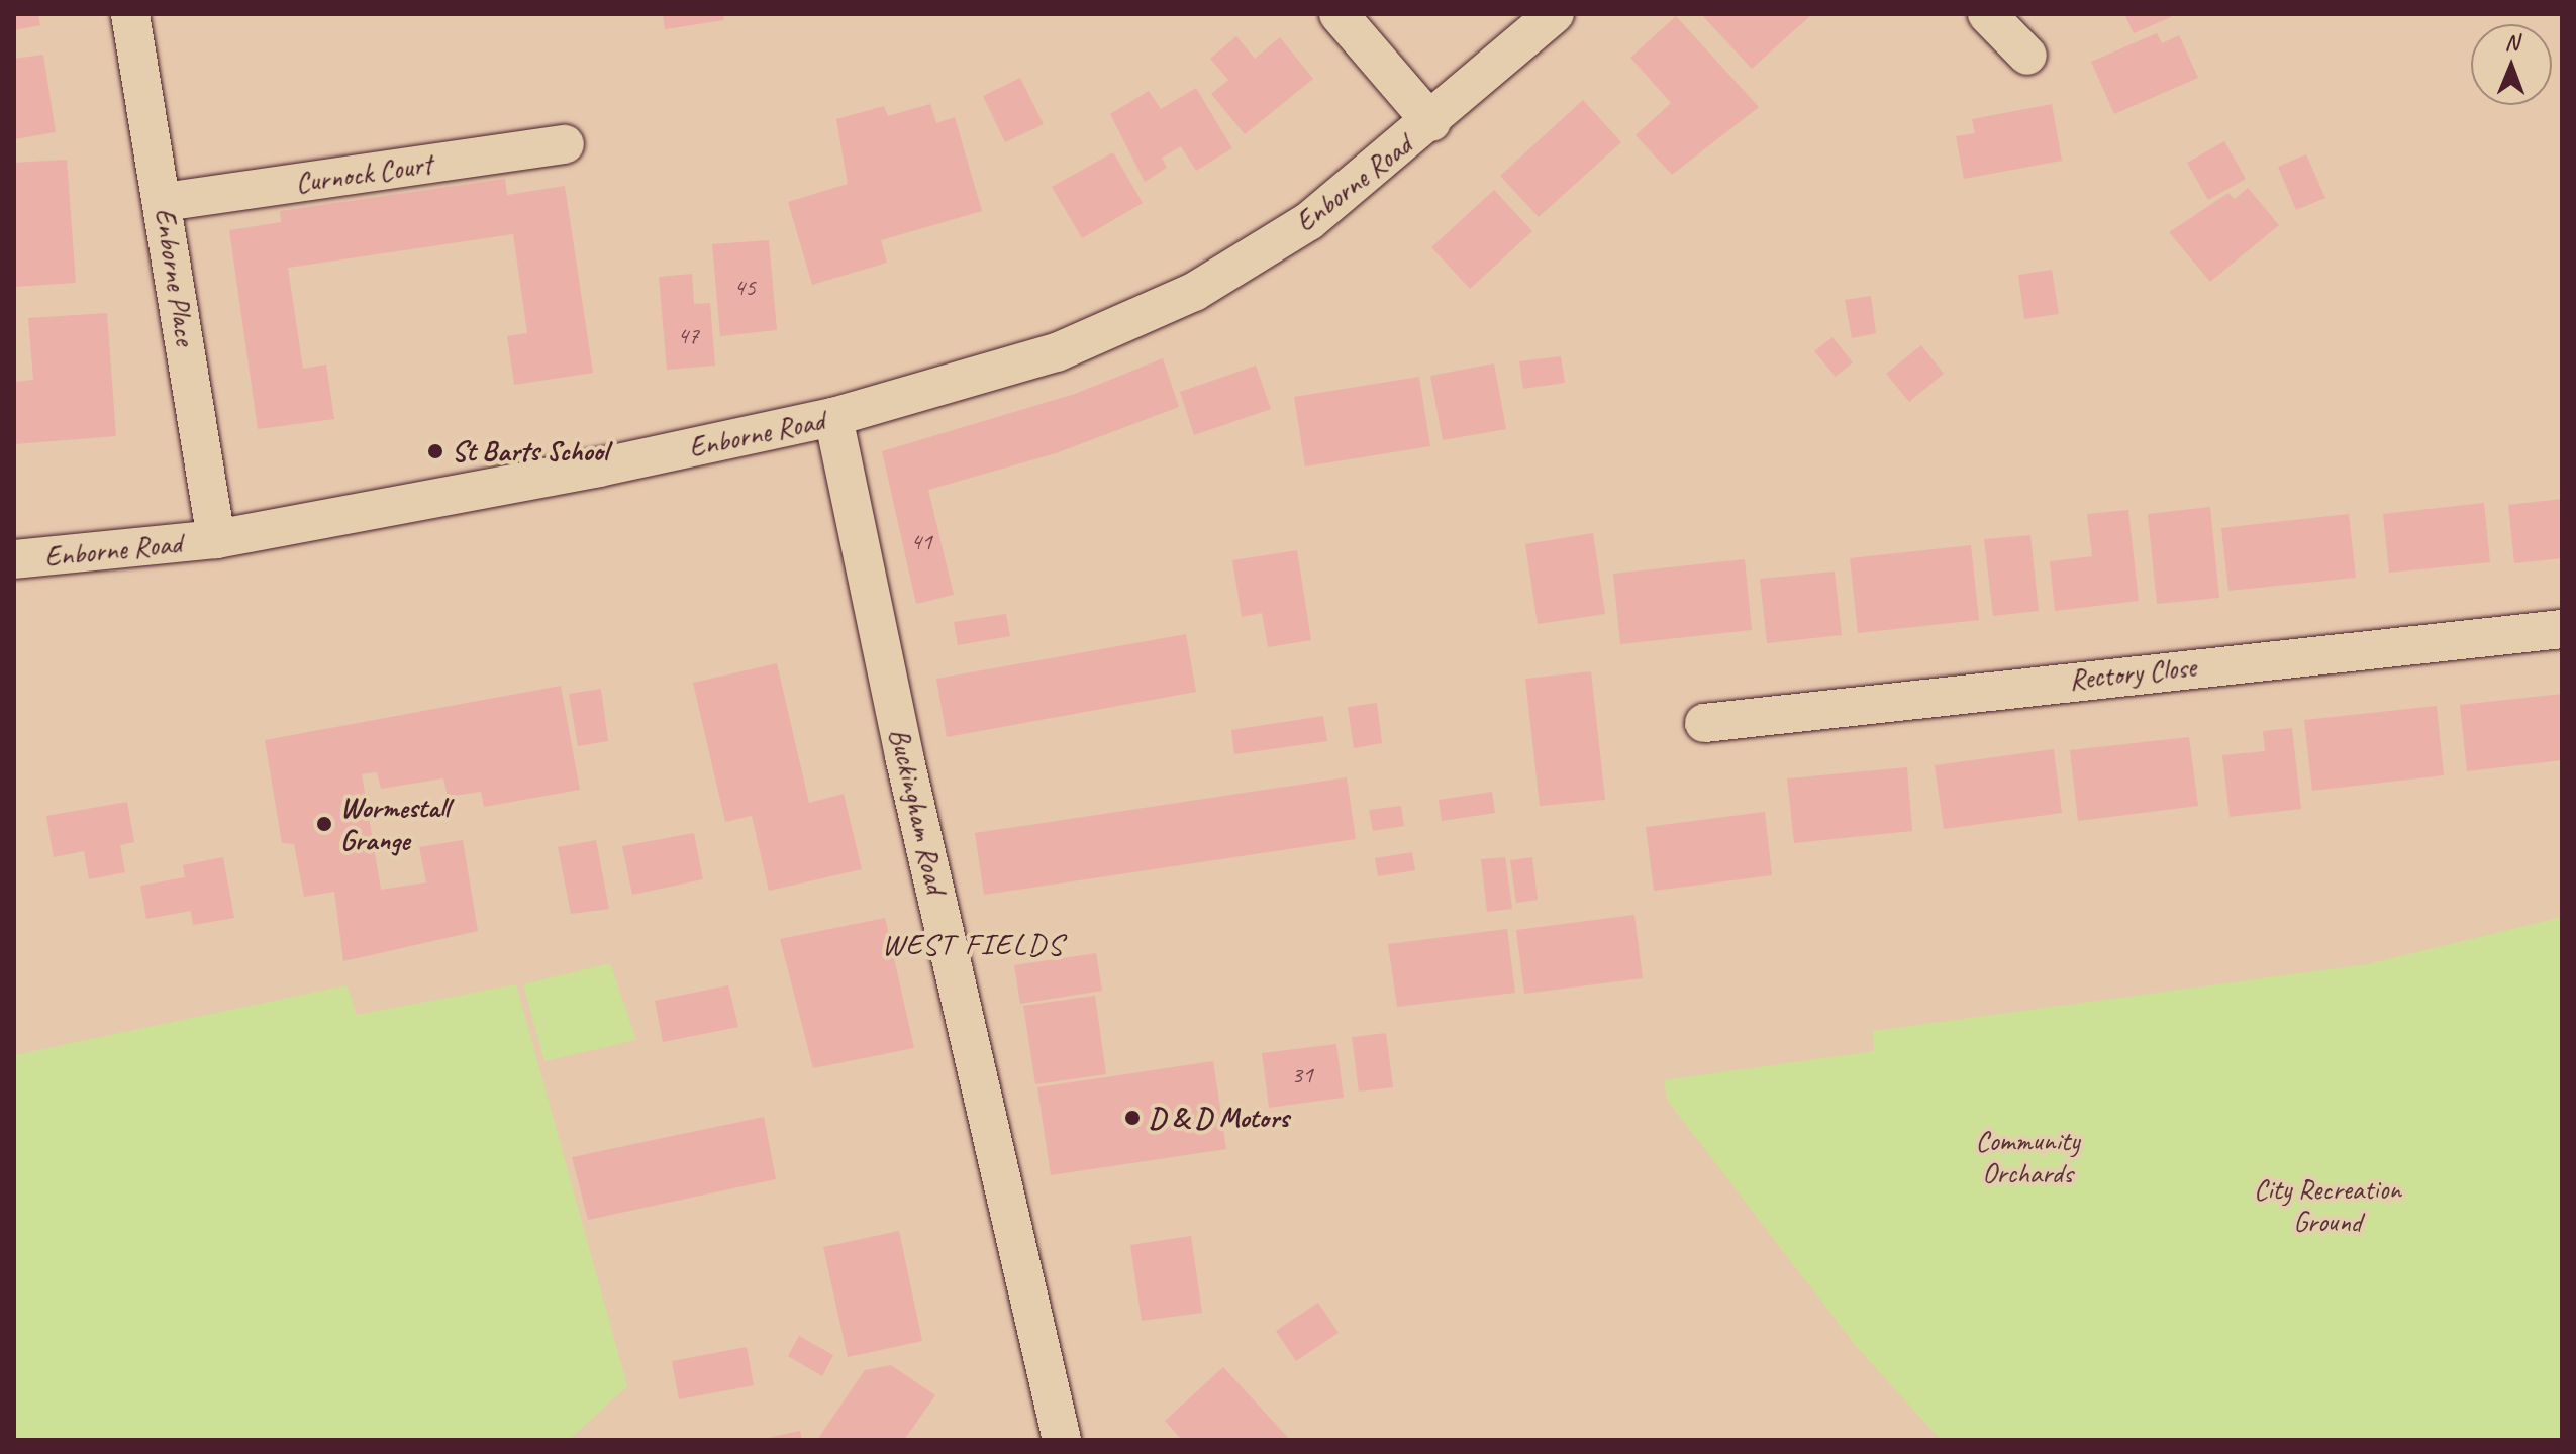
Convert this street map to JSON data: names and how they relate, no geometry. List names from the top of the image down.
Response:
{
  "streets": {
    "street": [
      "Curnock Court",
      "Enborne Road",
      "Enborne Place",
      "Rectory Close",
      "Buckingham Road"
    ]
  },
  "crossings": [
    ["Curnock Court", "Enborne Place"],
    ["Enborne Road", "Enborne Place"],
    ["Enborne Road", "Buckingham Road"]
  ],
  "districts": ["WEST FIELDS"],
  "parks": ["Community Orchards", "City Recreation Ground"],
  "places": ["St Barts School", "Wormestall Grange", "D & D Motors"],
  "house_numbers": [
    "45",
    "47",
    "41",
    "31"
  ],
  "north": "top"
}
